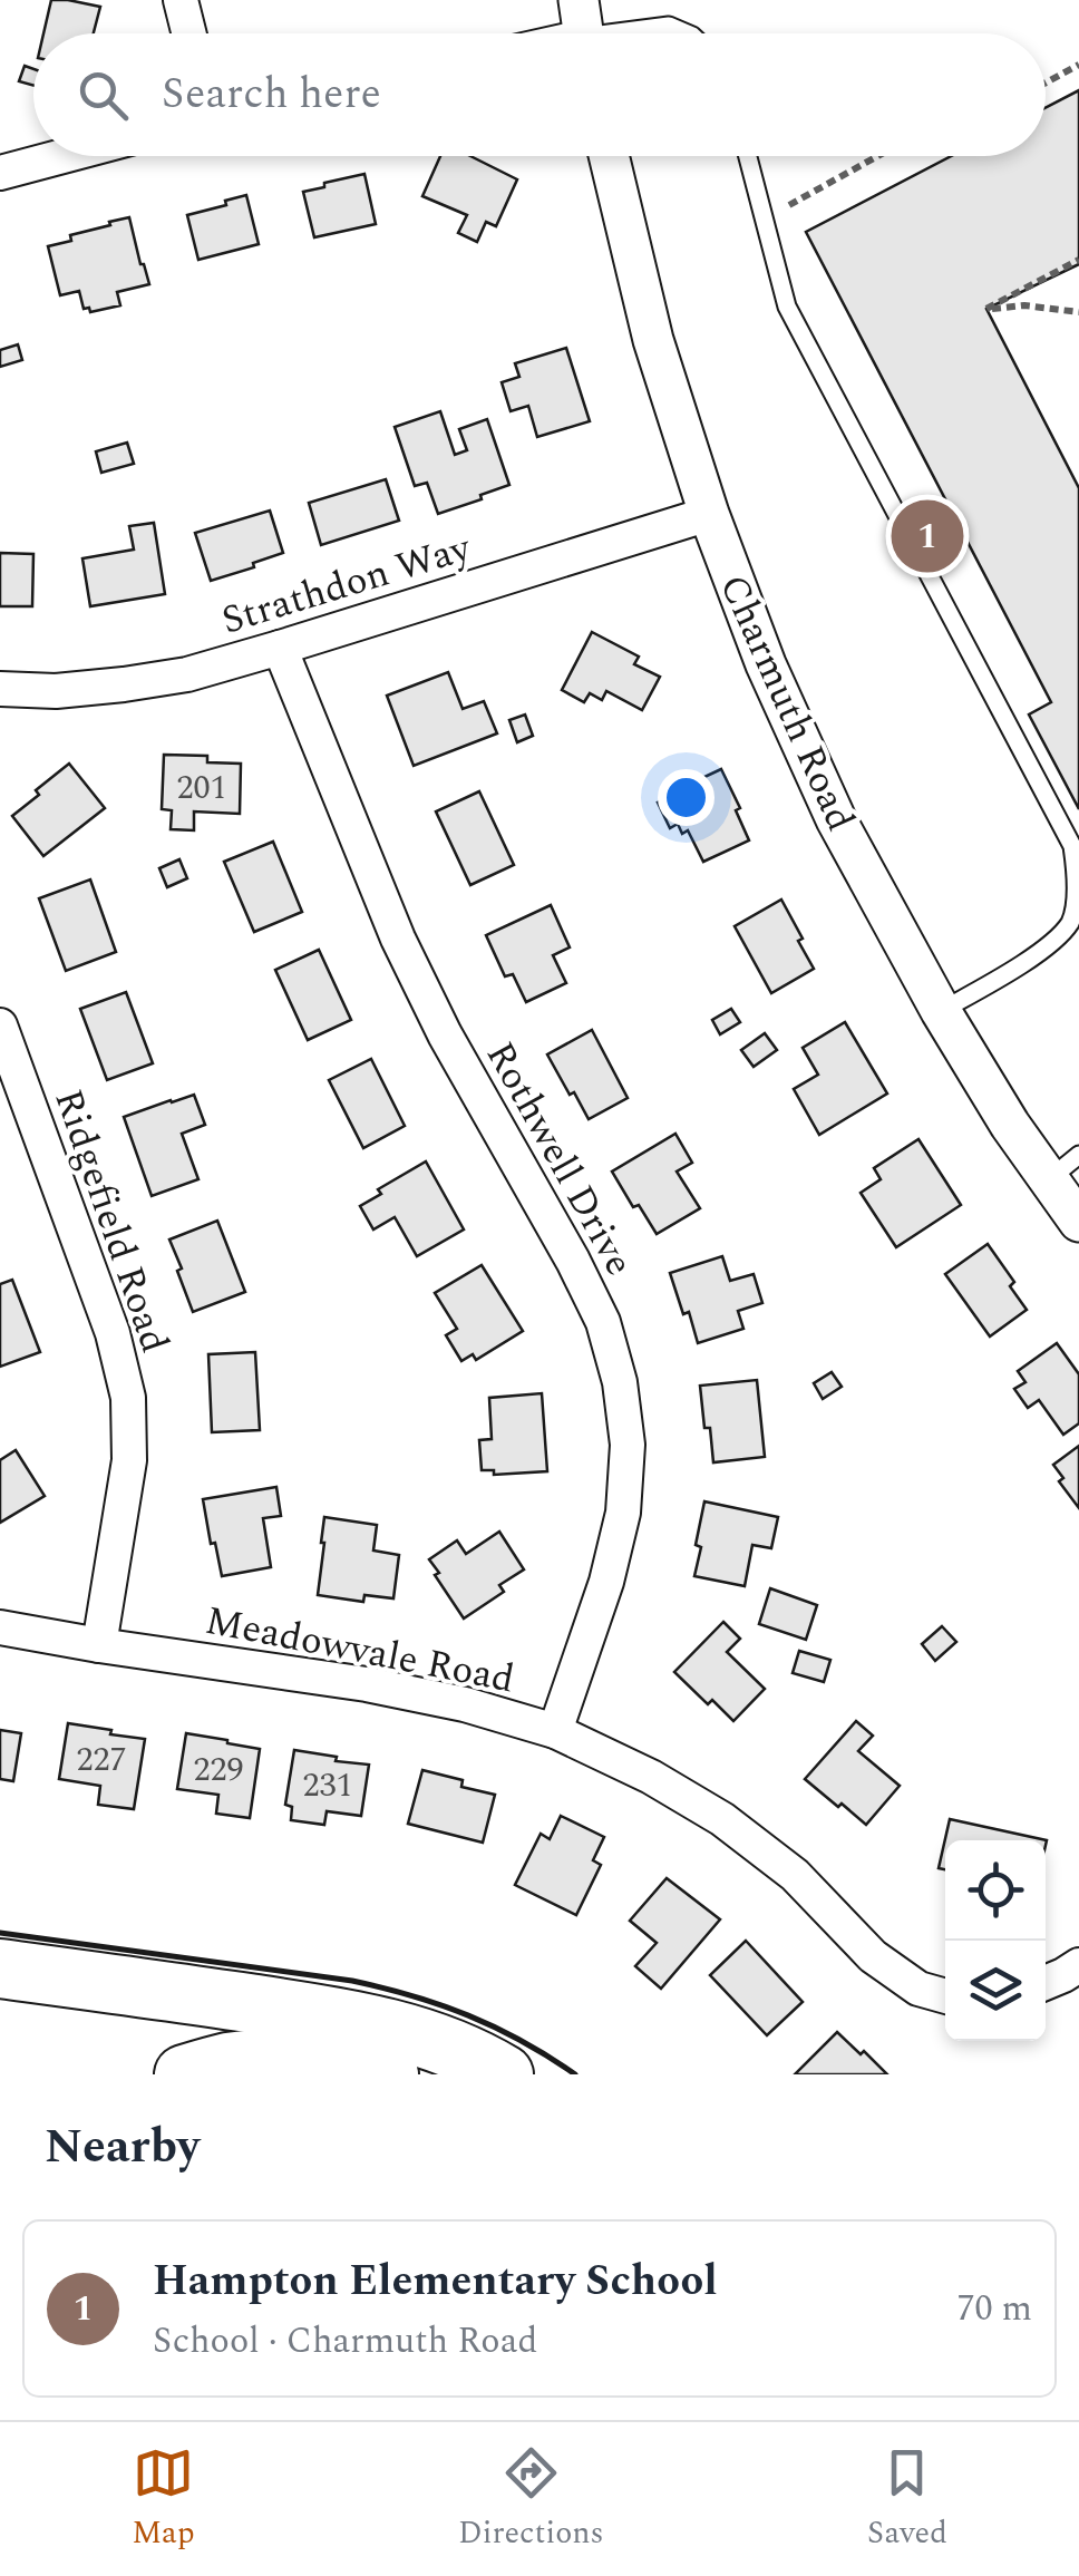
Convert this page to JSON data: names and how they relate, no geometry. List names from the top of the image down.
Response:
{
  "streets": {
    "street": [
      "Strathdon Way",
      "Charmuth Road",
      "Rothwell Drive",
      "Ridgefield Road",
      "Meadowvale Road"
    ]
  },
  "crossings": [
    ["Strathdon Way", "Charmuth Road"],
    ["Strathdon Way", "Rothwell Drive"],
    ["Rothwell Drive", "Meadowvale Road"],
    ["Ridgefield Road", "Meadowvale Road"]
  ],
  "house_numbers": [
    "201",
    "227",
    "229",
    "231"
  ],
  "page": {
    "search": "Search here",
    "pins": "1",
    "heading": "Nearby",
    "list": [
      {
        "mark": "1",
        "name": "Hampton Elementary School",
        "note": "School · Charmuth Road",
        "value": "70 m"
      }
    ],
    "nav": ["Map", "Directions", "Saved"]
  }
}
